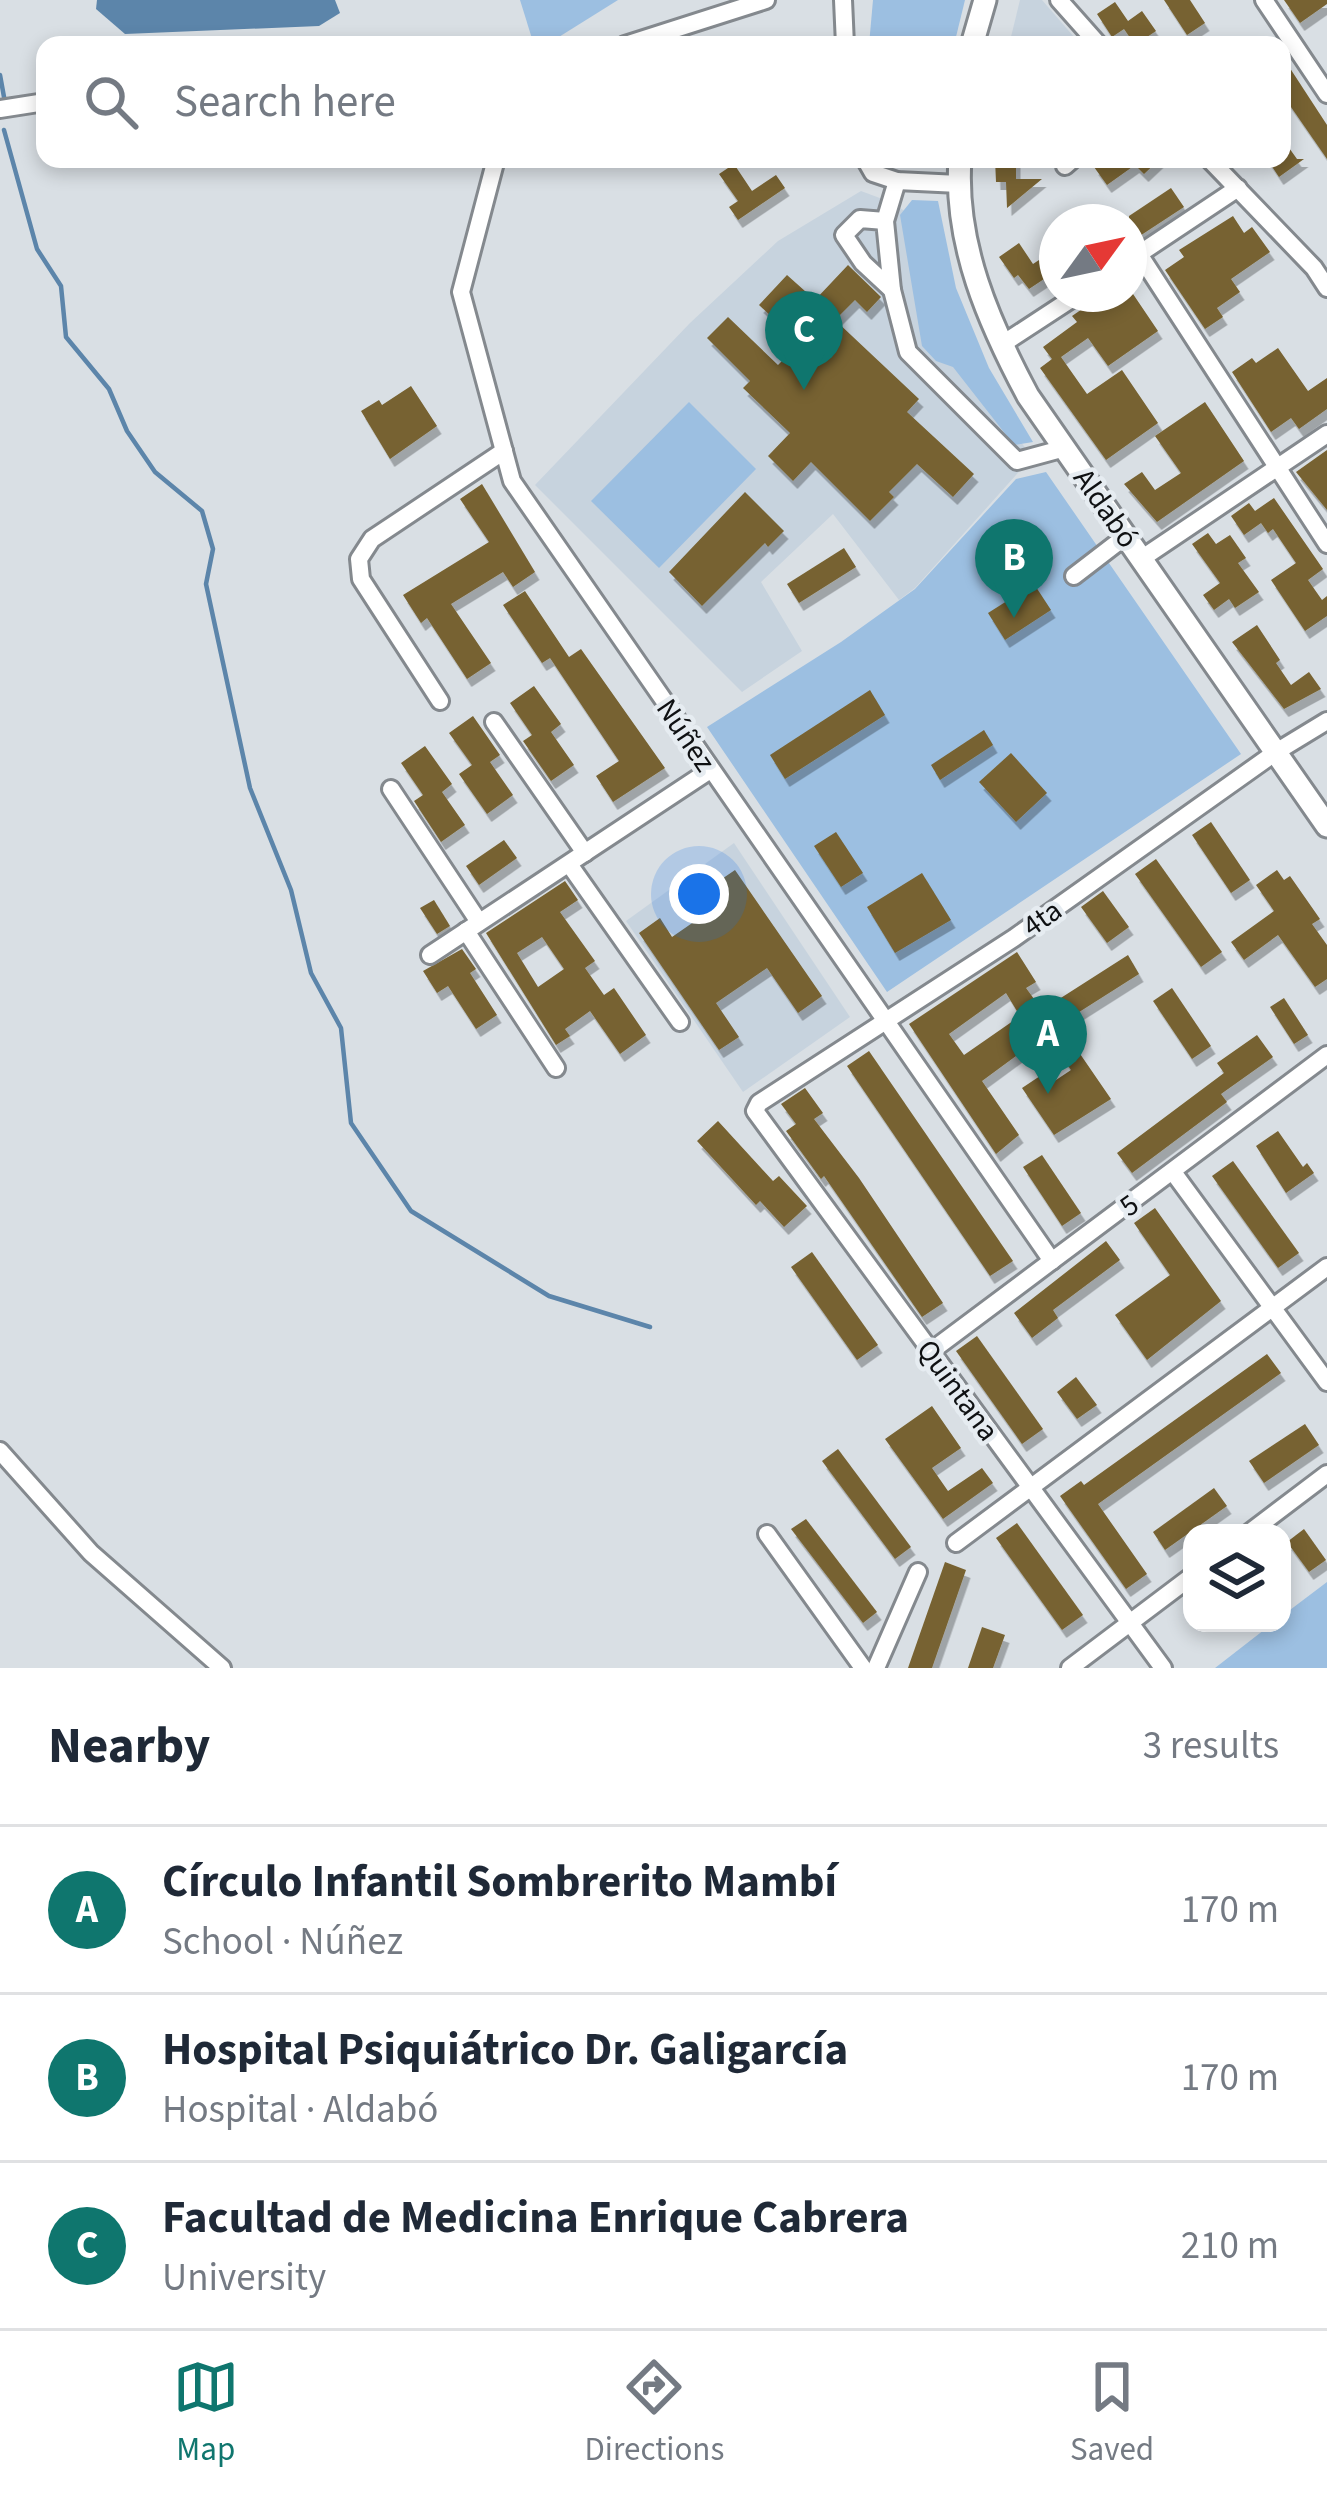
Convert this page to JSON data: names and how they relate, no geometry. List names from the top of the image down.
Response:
{
  "streets": {
    "main road": ["Aldabó"],
    "street": [
      "Núñez",
      "4ta",
      "5",
      "Quintana"
    ]
  },
  "crossings": [
    ["Aldabó", "4ta"],
    ["Núñez", "4ta"],
    ["Núñez", "5"],
    ["4ta", "Quintana"],
    ["5", "Quintana"]
  ],
  "north": "top right",
  "page": {
    "search": "Search here",
    "pins": ["C", "B", "A"],
    "heading": ["Nearby", "3 results"],
    "list": [
      {
        "mark": "A",
        "name": "Círculo Infantil Sombrerito Mambí",
        "note": "School · Núñez",
        "value": "170 m"
      },
      {
        "mark": "B",
        "name": "Hospital Psiquiátrico Dr. Galigarcía",
        "note": "Hospital · Aldabó",
        "value": "170 m"
      },
      {
        "mark": "C",
        "name": "Facultad de Medicina Enrique Cabrera",
        "note": "University",
        "value": "210 m"
      }
    ],
    "nav": ["Map", "Directions", "Saved"]
  }
}
